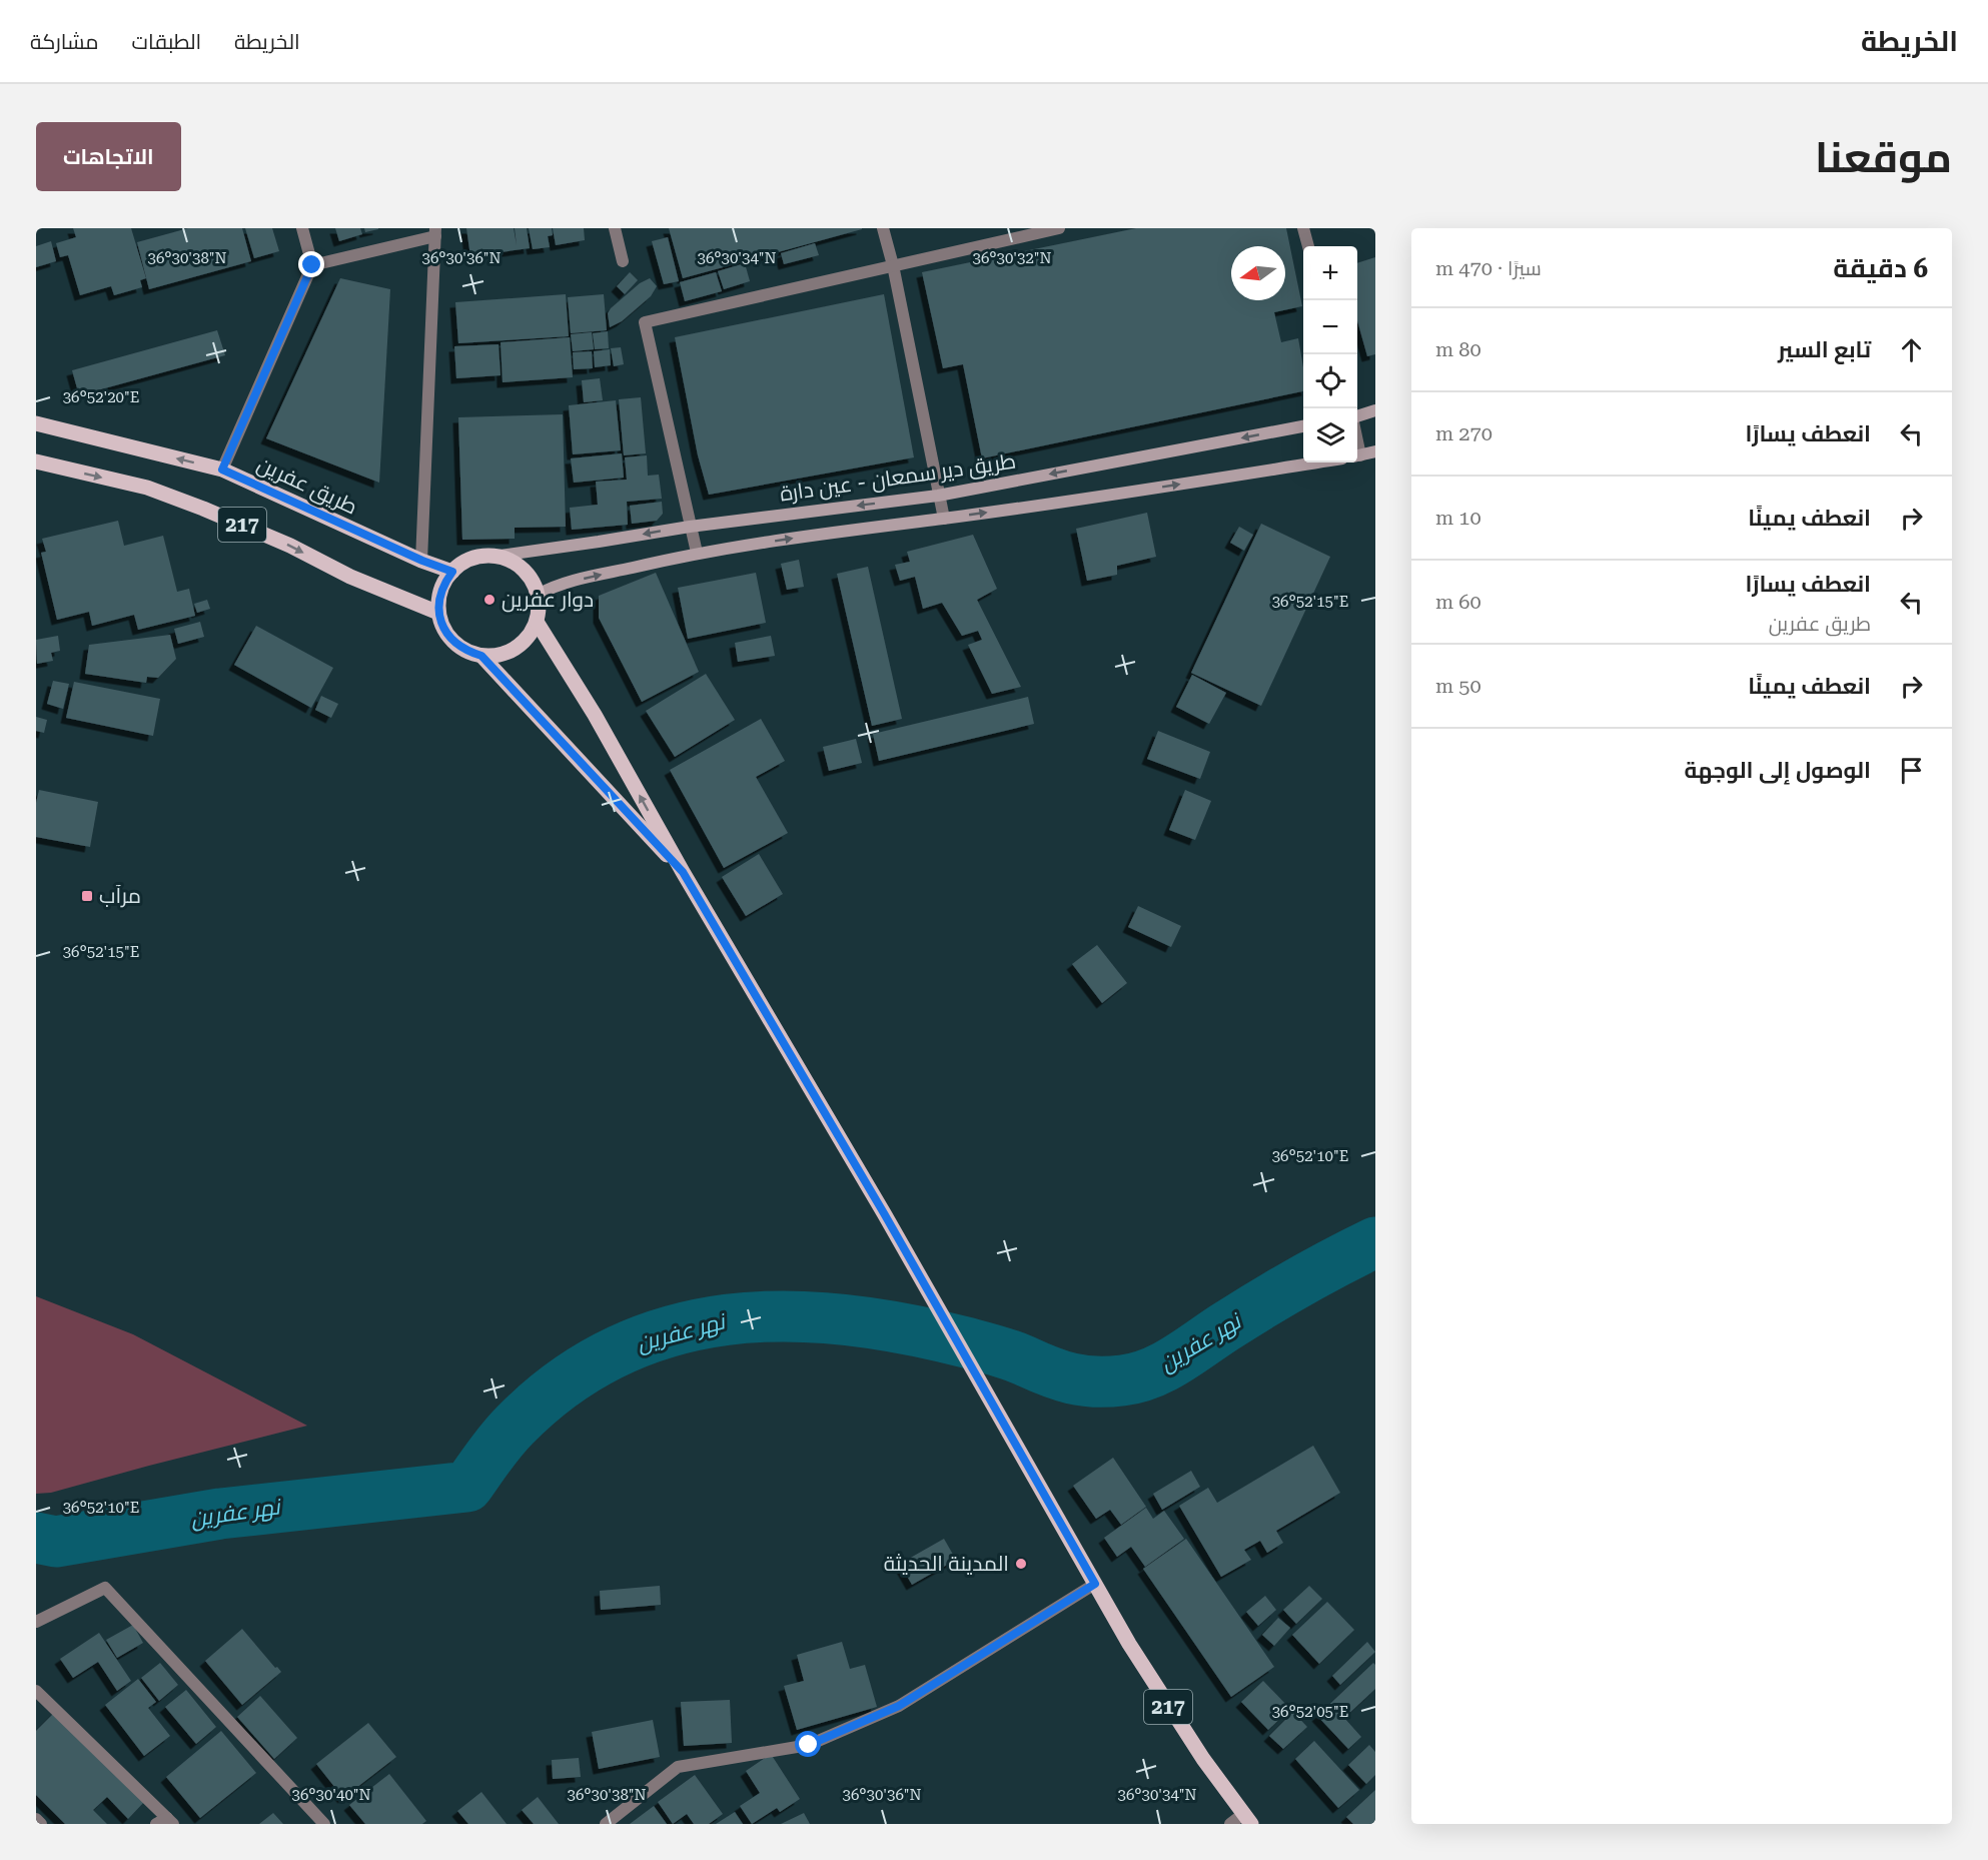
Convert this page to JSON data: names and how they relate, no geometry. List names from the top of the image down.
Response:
{
  "streets": {
    "main road": ["طريق دير سمعان - عين دارة", "طريق عفرين", "217"]
  },
  "crossings": [
    ["طريق دير سمعان - عين دارة", "طريق عفرين"],
    ["طريق دير سمعان - عين دارة", "217"],
    ["طريق عفرين", "217"]
  ],
  "water": ["نهر عفرين"],
  "places": {
    "other": ["دوار عفرين", "المدينة الحديثة"],
    "transit": ["مرآب"]
  },
  "north": "left",
  "page": {
    "header": "الخريطة",
    "nav": ["الخريطة", "الطبقات", "مشاركة"],
    "title": "موقعنا",
    "buttons": "الاتجاهات",
    "heading": ["6 دقيقة", "سيرًا · 470 m"],
    "map_buttons": ["+", "−"],
    "list": [
      ["تابع السير", "80 m"],
      ["انعطف يسارًا", "270 m"],
      ["انعطف يمينًا", "10 m"],
      ["انعطف يسارًا", "طريق عفرين", "60 m"],
      ["انعطف يمينًا", "50 m"],
      "الوصول إلى الوجهة"
    ]
  },
  "coordinates": [
    "36°30'38\"N",
    "36°30'36\"N",
    "36°30'34\"N",
    "36°30'32\"N",
    "36°52'20\"E",
    "36°52'15\"E",
    "36°52'10\"E",
    "36°52'05\"E",
    "36°30'40\"N"
  ]
}
